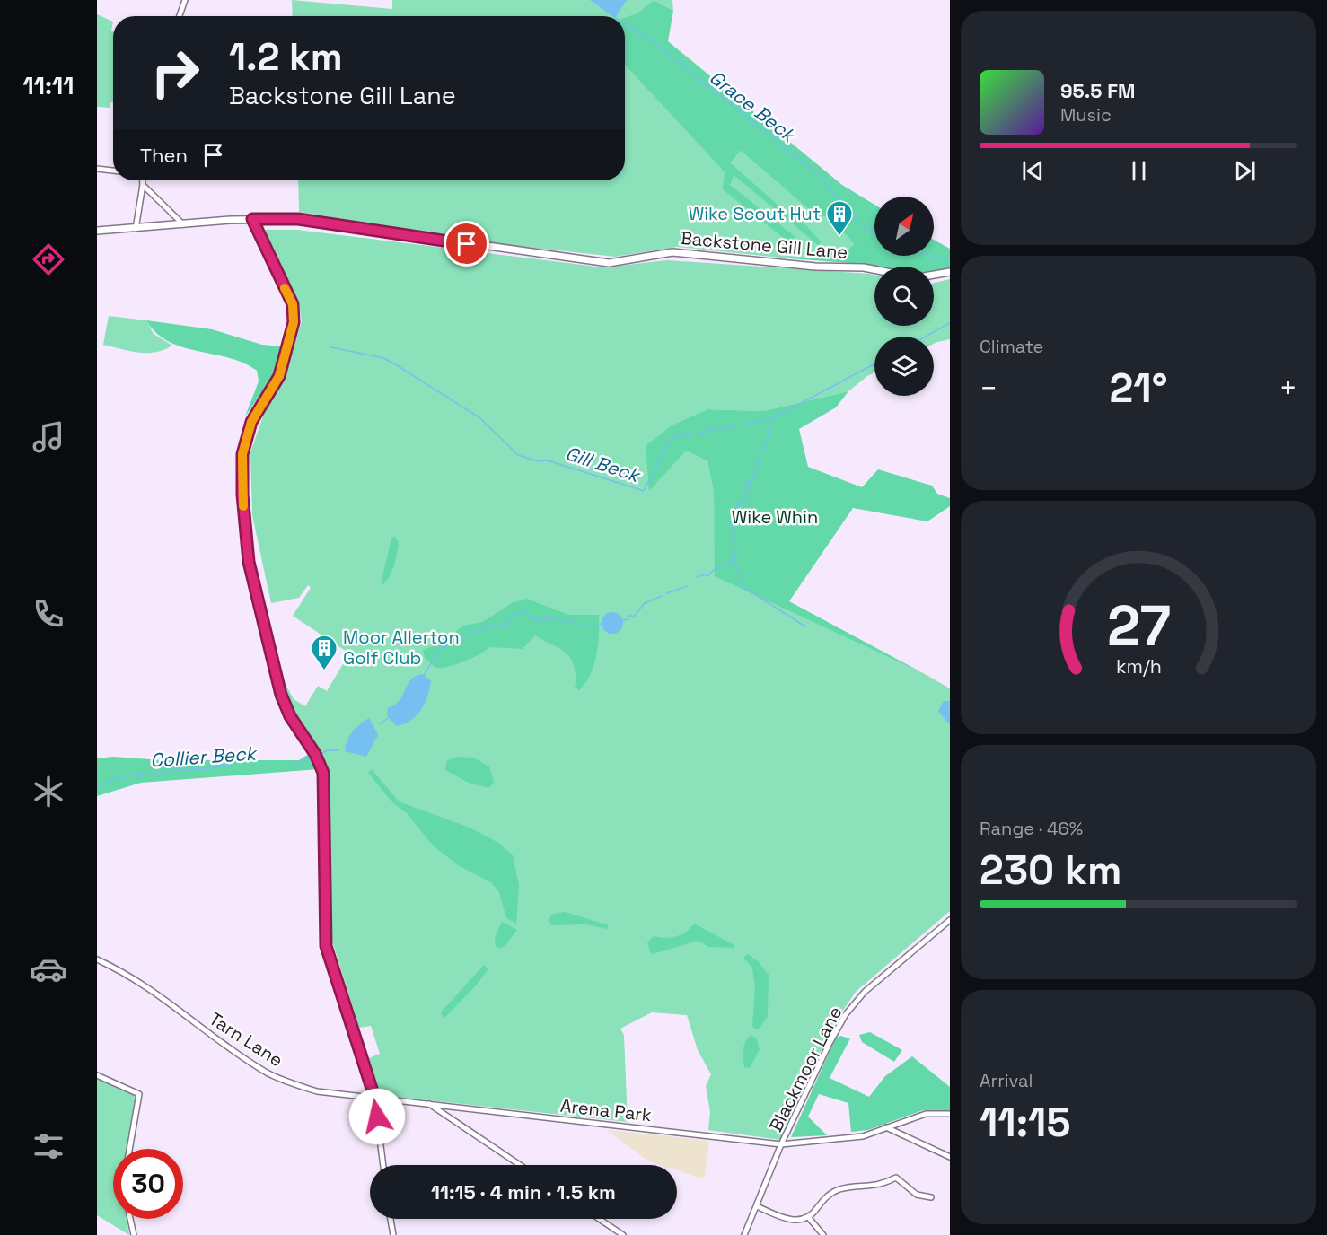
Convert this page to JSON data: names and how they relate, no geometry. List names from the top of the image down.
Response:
{
  "streets": {
    "street": [
      "Backstone Gill Lane",
      "Tarn Lane",
      "Blackmoor Lane",
      "Arena Park"
    ]
  },
  "crossings": [
    ["Tarn Lane", "Arena Park"],
    ["Blackmoor Lane", "Arena Park"]
  ],
  "water": ["Grace Beck", "Gill Beck", "Collier Beck"],
  "parks": ["Wike Whin"],
  "places": {
    "building": ["Wike Scout Hut", "Moor Allerton Golf Club"]
  },
  "north": "top right",
  "page": {
    "tabs": "11:11",
    "turn": ["1.2 km", "Backstone Gill Lane"],
    "song": ["95.5 FM", "Music"],
    "then": "Then",
    "tile": [
      "Climate",
      ["Range · 46%", "230 km"],
      ["Arrival", "11:15"]
    ],
    "heat": ["−", "21°", "+"],
    "limit": "30",
    "trip": "11:15 · 4 min · 1.5 km",
    "gauge": ["27", "km/h"]
  }
}
